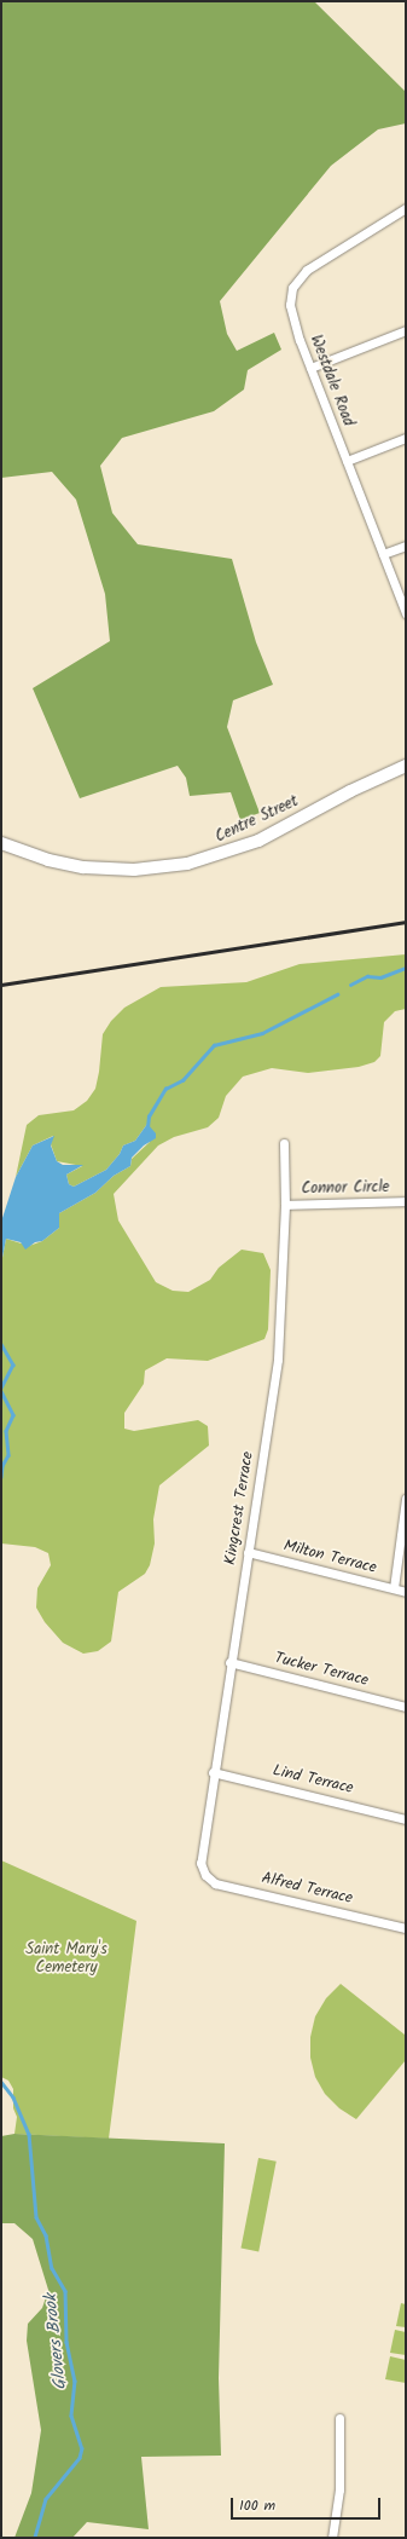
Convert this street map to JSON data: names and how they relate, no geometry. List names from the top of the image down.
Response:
{
  "streets": {
    "main road": ["Centre Street"],
    "street": [
      "Westdale Road",
      "Connor Circle",
      "Kingcrest Terrace",
      "Milton Terrace",
      "Tucker Terrace",
      "Lind Terrace",
      "Alfred Terrace"
    ]
  },
  "crossings": [
    ["Connor Circle", "Kingcrest Terrace"],
    ["Kingcrest Terrace", "Milton Terrace"],
    ["Kingcrest Terrace", "Tucker Terrace"],
    ["Kingcrest Terrace", "Lind Terrace"],
    ["Kingcrest Terrace", "Alfred Terrace"]
  ],
  "water": ["Glovers Brook"],
  "parks": ["Saint Mary's Cemetery"],
  "scale_bar": "100 m"
}
